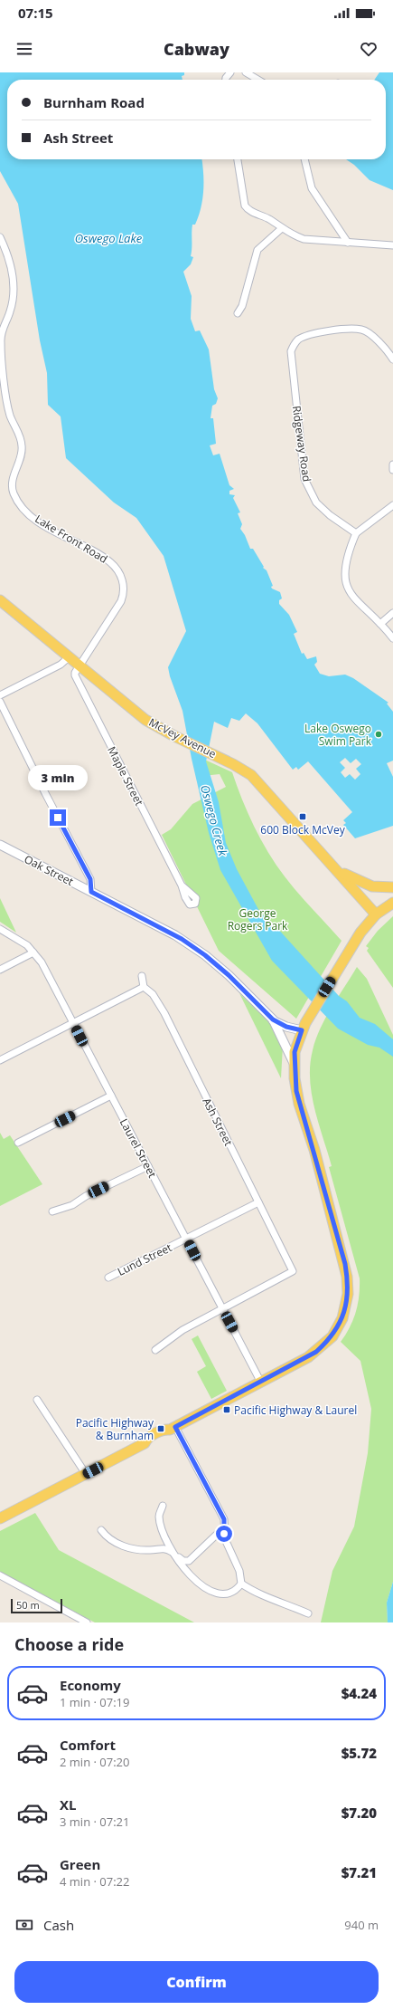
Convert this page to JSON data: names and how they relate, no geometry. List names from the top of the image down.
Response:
{
  "streets": {
    "main road": ["McVey Avenue"],
    "street": [
      "Ridgeway Road",
      "Lake Front Road",
      "Maple Street",
      "Oak Street",
      "Ash Street",
      "Laurel Street",
      "Lund Street"
    ]
  },
  "crossings": [
    ["Lake Front Road", "McVey Avenue"],
    ["Lake Front Road", "Maple Street"],
    ["McVey Avenue", "Maple Street"],
    ["Ash Street", "Laurel Street"],
    ["Ash Street", "Lund Street"],
    ["Laurel Street", "Lund Street"]
  ],
  "water": ["Oswego Lake", "Oswego Creek"],
  "parks": ["George Rogers Park"],
  "places": {
    "other": ["Lake Oswego Swim Park"],
    "transit": ["600 Block McVey", "Pacific Highway & Laurel", "Pacific Highway & Burnham"]
  },
  "scale_bar": "50 m",
  "page": {
    "status": "07:15",
    "header": "Cabway",
    "banner": ["Burnham Road", "Ash Street"],
    "bubble": "3 min",
    "scale": "50 m",
    "heading": "Choose a ride",
    "list": [
      {
        "name": "Economy",
        "note": "1 min · 07:19",
        "value": "$4.24"
      },
      {
        "name": "Comfort",
        "note": "2 min · 07:20",
        "value": "$5.72"
      },
      {
        "name": "XL",
        "note": "3 min · 07:21",
        "value": "$7.20"
      },
      {
        "name": "Green",
        "note": "4 min · 07:22",
        "value": "$7.21"
      }
    ],
    "pay": ["Cash", "940 m"],
    "buttons": "Confirm"
  }
}
